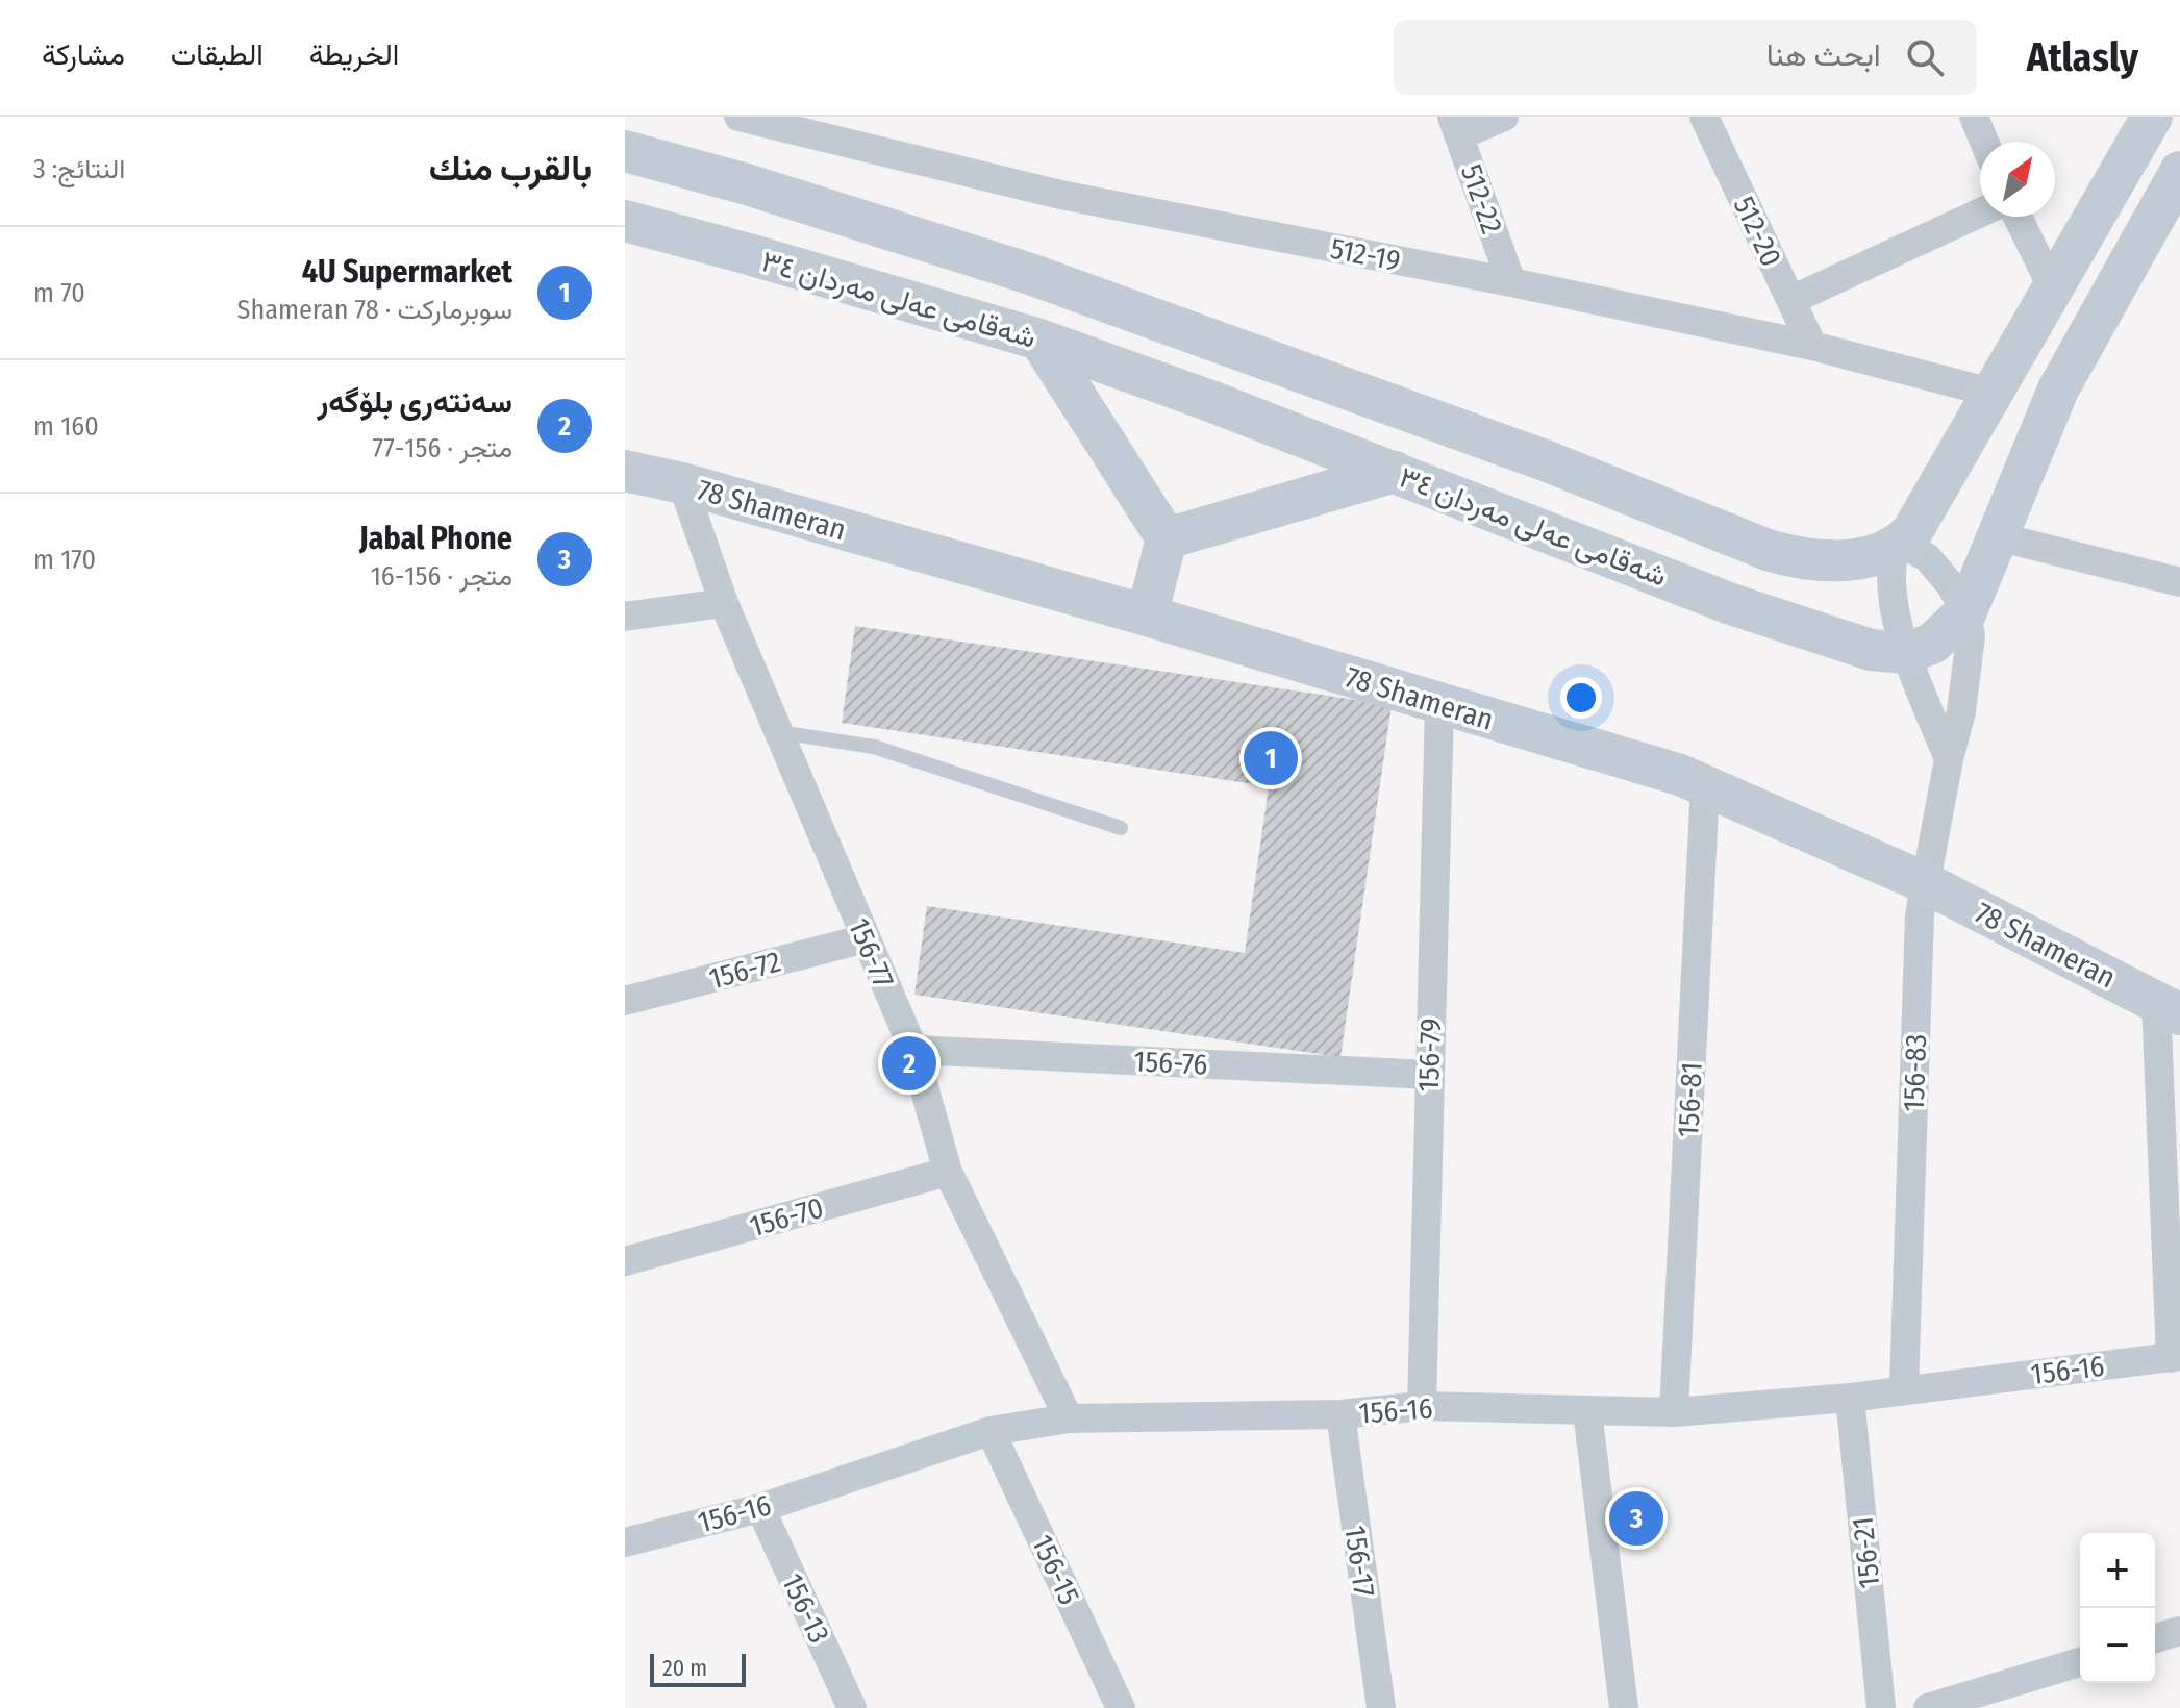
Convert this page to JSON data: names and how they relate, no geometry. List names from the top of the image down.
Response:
{
  "streets": {
    "main road": ["شەقامی عەلی مەردان ٣٤", "78 Shameran"],
    "street": [
      "512-22",
      "512-20",
      "512-19",
      "156-77",
      "156-72",
      "156-79",
      "156-76",
      "156-83",
      "156-81",
      "156-70",
      "156-16",
      "156-21",
      "156-17",
      "156-15",
      "156-13"
    ]
  },
  "crossings": [
    ["512-22", "512-19"],
    ["512-20", "512-19"],
    ["شەقامی عەلی مەردان ٣٤", "156-83"],
    ["78 Shameran", "156-77"],
    ["78 Shameran", "156-79"],
    ["78 Shameran", "156-83"],
    ["78 Shameran", "156-81"],
    ["156-77", "156-72"],
    ["156-77", "156-76"],
    ["156-77", "156-70"],
    ["156-77", "156-16"],
    ["156-79", "156-76"],
    ["156-79", "156-16"],
    ["156-83", "156-16"],
    ["156-81", "156-16"],
    ["156-16", "156-21"],
    ["156-16", "156-17"],
    ["156-16", "156-15"],
    ["156-16", "156-13"]
  ],
  "scale_bar": "20 m",
  "north": "top right",
  "page": {
    "header": "Atlasly",
    "search": "ابحث هنا",
    "nav": ["الخريطة", "الطبقات", "مشاركة"],
    "heading": ["بالقرب منك", "النتائج: 3"],
    "list": [
      {
        "mark": "1",
        "name": "4U Supermarket",
        "note": "سوبرماركت · 78 Shameran",
        "value": "70 m"
      },
      {
        "mark": "2",
        "name": "سەنتەری بلۆگەر",
        "note": "متجر · 156-77",
        "value": "160 m"
      },
      {
        "mark": "3",
        "name": "Jabal Phone",
        "note": "متجر · 156-16",
        "value": "170 m"
      }
    ],
    "pins": ["1", "2", "3"],
    "map_buttons": ["+", "−"],
    "scale": "20 m"
  }
}
